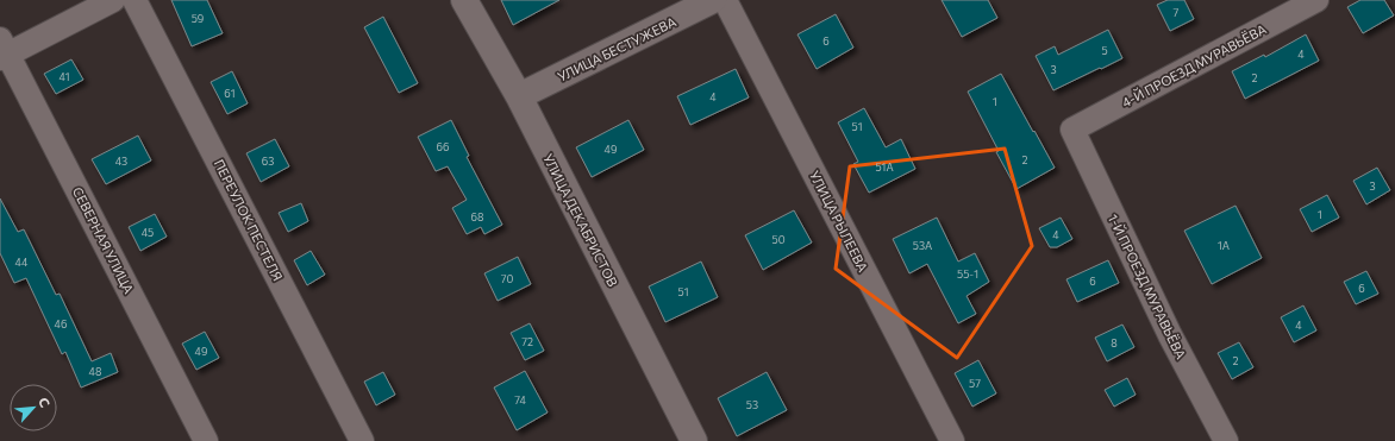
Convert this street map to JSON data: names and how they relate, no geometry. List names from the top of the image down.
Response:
{
  "streets": {
    "street": [
      "УЛИЦА БЕСТУЖЕВА",
      "4-Й ПРОЕЗД МУРАВЬЁВА",
      "ПЕРЕУЛОК ПЕСТЕЛЯ",
      "УЛИЦА ДЕКАБРИСТОВ",
      "УЛИЦА РЫЛЕЕВА",
      "СЕВЕРНАЯ УЛИЦА",
      "1-Й ПРОЕЗД МУРАВЬЁВА"
    ]
  },
  "crossings": [
    ["УЛИЦА БЕСТУЖЕВА", "УЛИЦА ДЕКАБРИСТОВ"],
    ["4-Й ПРОЕЗД МУРАВЬЁВА", "1-Й ПРОЕЗД МУРАВЬЁВА"]
  ],
  "house_numbers": [
    "7",
    "59",
    "6",
    "5",
    "4",
    "3",
    "41",
    "2",
    "61",
    "4",
    "1",
    "51",
    "66",
    "49",
    "2",
    "43",
    "63",
    "51А",
    "3",
    "1",
    "68",
    "45",
    "4",
    "50",
    "53А",
    "1А",
    "44",
    "55-1",
    "70",
    "6",
    "6",
    "51",
    "46",
    "4",
    "72",
    "8",
    "49",
    "2",
    "48",
    "57",
    "74",
    "53"
  ],
  "north": "top right"
}
